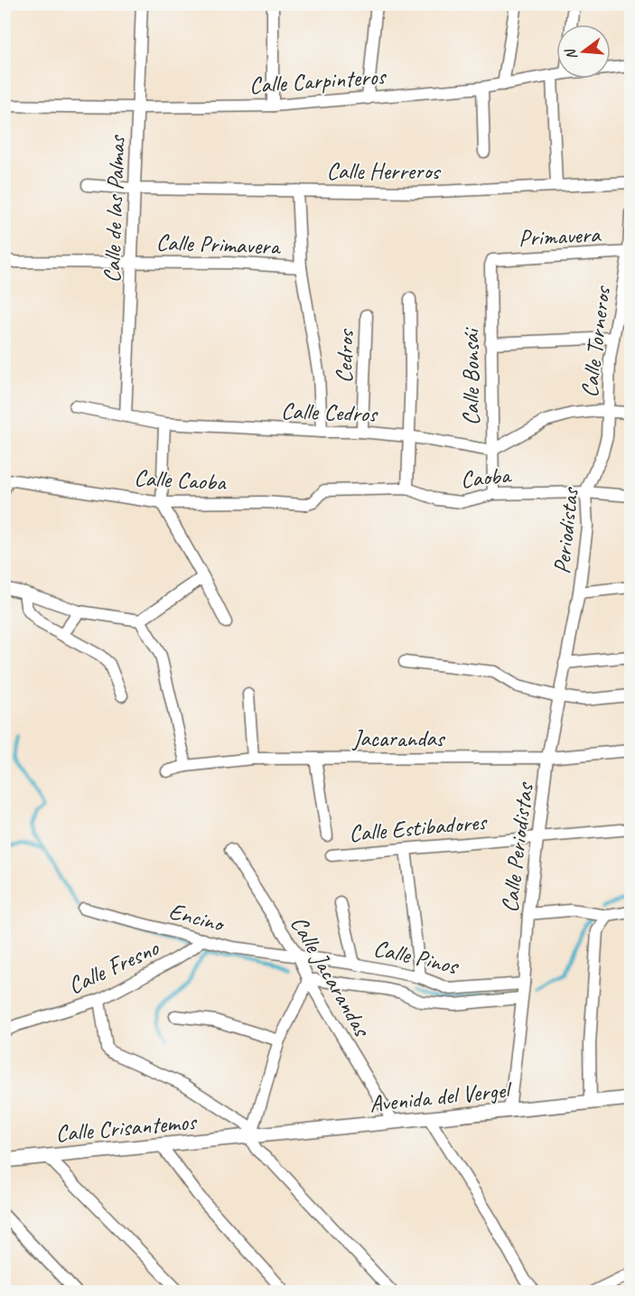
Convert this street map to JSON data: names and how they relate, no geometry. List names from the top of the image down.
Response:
{
  "streets": {
    "street": [
      "Calle Carpinteros",
      "Calle Herreros",
      "Calle de las Palmas",
      "Primavera",
      "Calle Primavera",
      "Calle Torneros",
      "Cedros",
      "Calle Bonsái",
      "Calle Cedros",
      "Caoba",
      "Calle Caoba",
      "Periodistas",
      "Jacarandas",
      "Calle Estibadores",
      "Calle Periodistas",
      "Encino",
      "Calle Pinos",
      "Calle Fresno",
      "Calle Jacarandas",
      "Avenida del Vergel",
      "Calle Crisantemos"
    ]
  },
  "crossings": [
    ["Calle Carpinteros", "Calle de las Palmas"],
    ["Calle Herreros", "Calle de las Palmas"],
    ["Calle de las Palmas", "Calle Primavera"],
    ["Calle de las Palmas", "Calle Cedros"],
    ["Primavera", "Calle Torneros"],
    ["Primavera", "Calle Bonsái"],
    ["Calle Torneros", "Periodistas"],
    ["Cedros", "Calle Cedros"],
    ["Calle Bonsái", "Calle Cedros"],
    ["Calle Bonsái", "Caoba"],
    ["Caoba", "Calle Caoba"],
    ["Caoba", "Periodistas"],
    ["Periodistas", "Calle Periodistas"],
    ["Jacarandas", "Calle Periodistas"],
    ["Calle Estibadores", "Calle Periodistas"],
    ["Calle Periodistas", "Calle Pinos"],
    ["Calle Periodistas", "Avenida del Vergel"],
    ["Encino", "Calle Pinos"],
    ["Encino", "Calle Fresno"],
    ["Encino", "Calle Jacarandas"],
    ["Calle Pinos", "Calle Jacarandas"],
    ["Calle Jacarandas", "Avenida del Vergel"],
    ["Avenida del Vergel", "Calle Crisantemos"]
  ],
  "north": "left"
}
